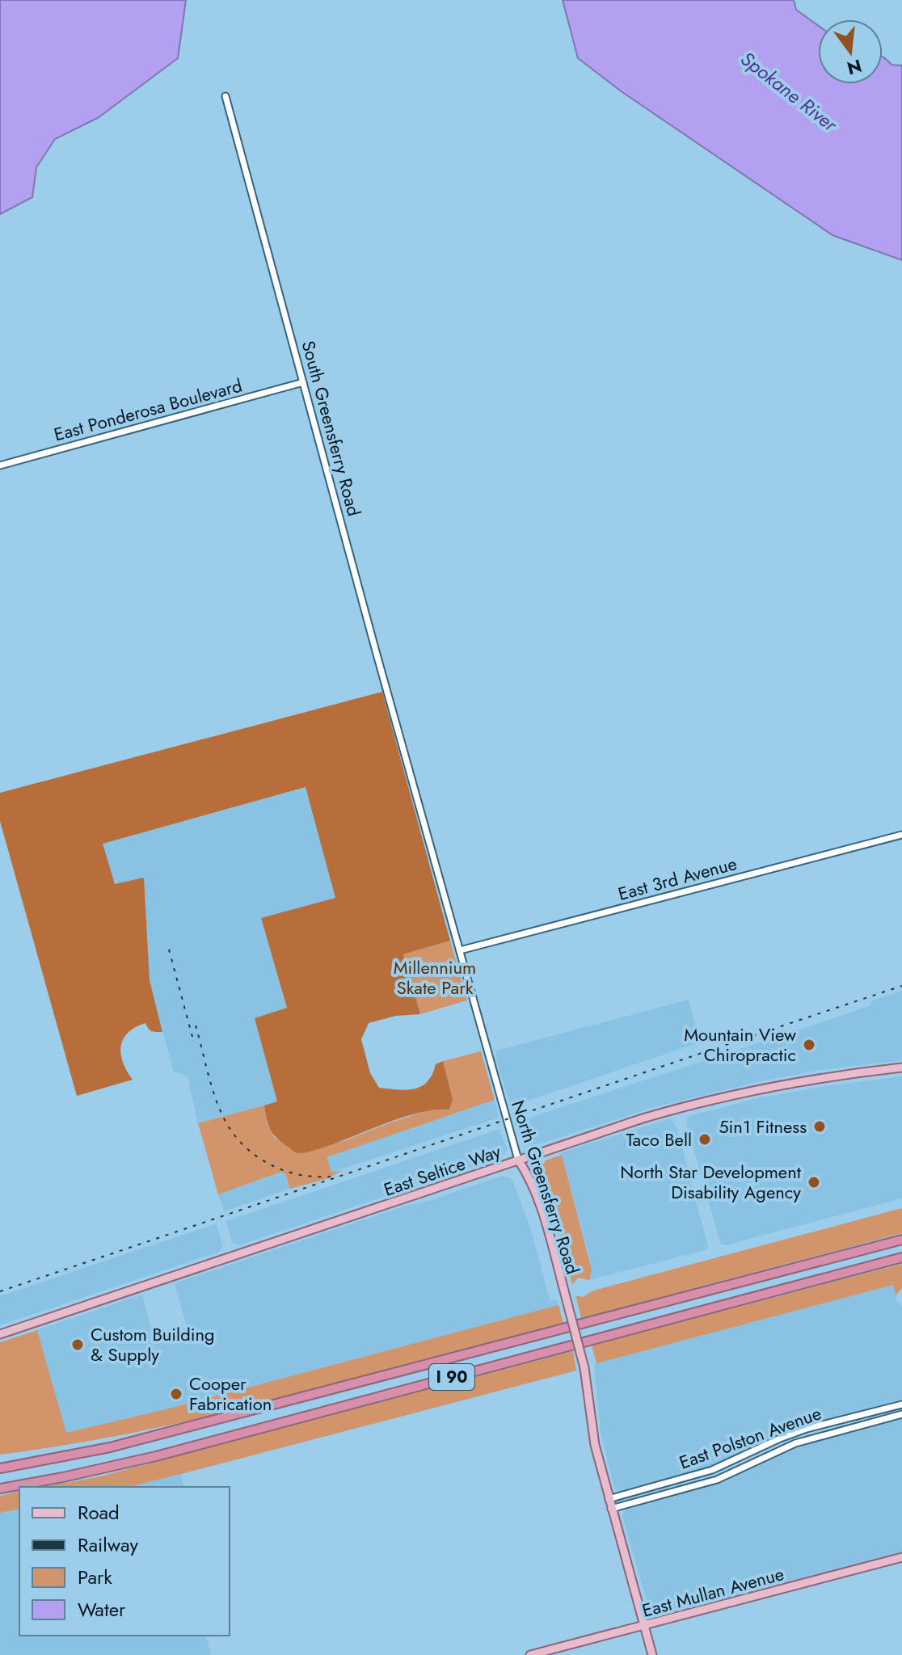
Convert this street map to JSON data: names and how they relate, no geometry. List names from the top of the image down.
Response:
{
  "streets": {
    "highway": ["I 90"],
    "main road": ["East Seltice Way", "North Greensferry Road", "East Mullan Avenue"],
    "street": [
      "East Ponderosa Boulevard",
      "South Greensferry Road",
      "East 3rd Avenue",
      "East Polston Avenue"
    ]
  },
  "crossings": [
    ["East Ponderosa Boulevard", "South Greensferry Road"],
    ["South Greensferry Road", "North Greensferry Road"],
    ["East 3rd Avenue", "North Greensferry Road"],
    ["East Seltice Way", "North Greensferry Road"],
    ["North Greensferry Road", "East Polston Avenue"],
    ["North Greensferry Road", "East Mullan Avenue"]
  ],
  "water": ["Spokane River"],
  "parks": ["Millennium Skate Park"],
  "places": [
    "Mountain View Chiropractic",
    "5in1 Fitness",
    "Taco Bell",
    "North Star Development Disability Agency",
    "Custom Building & Supply",
    "Cooper Fabrication"
  ],
  "legend": [
    "Road",
    "Railway",
    "Park",
    "Water"
  ],
  "north": "bottom"
}
